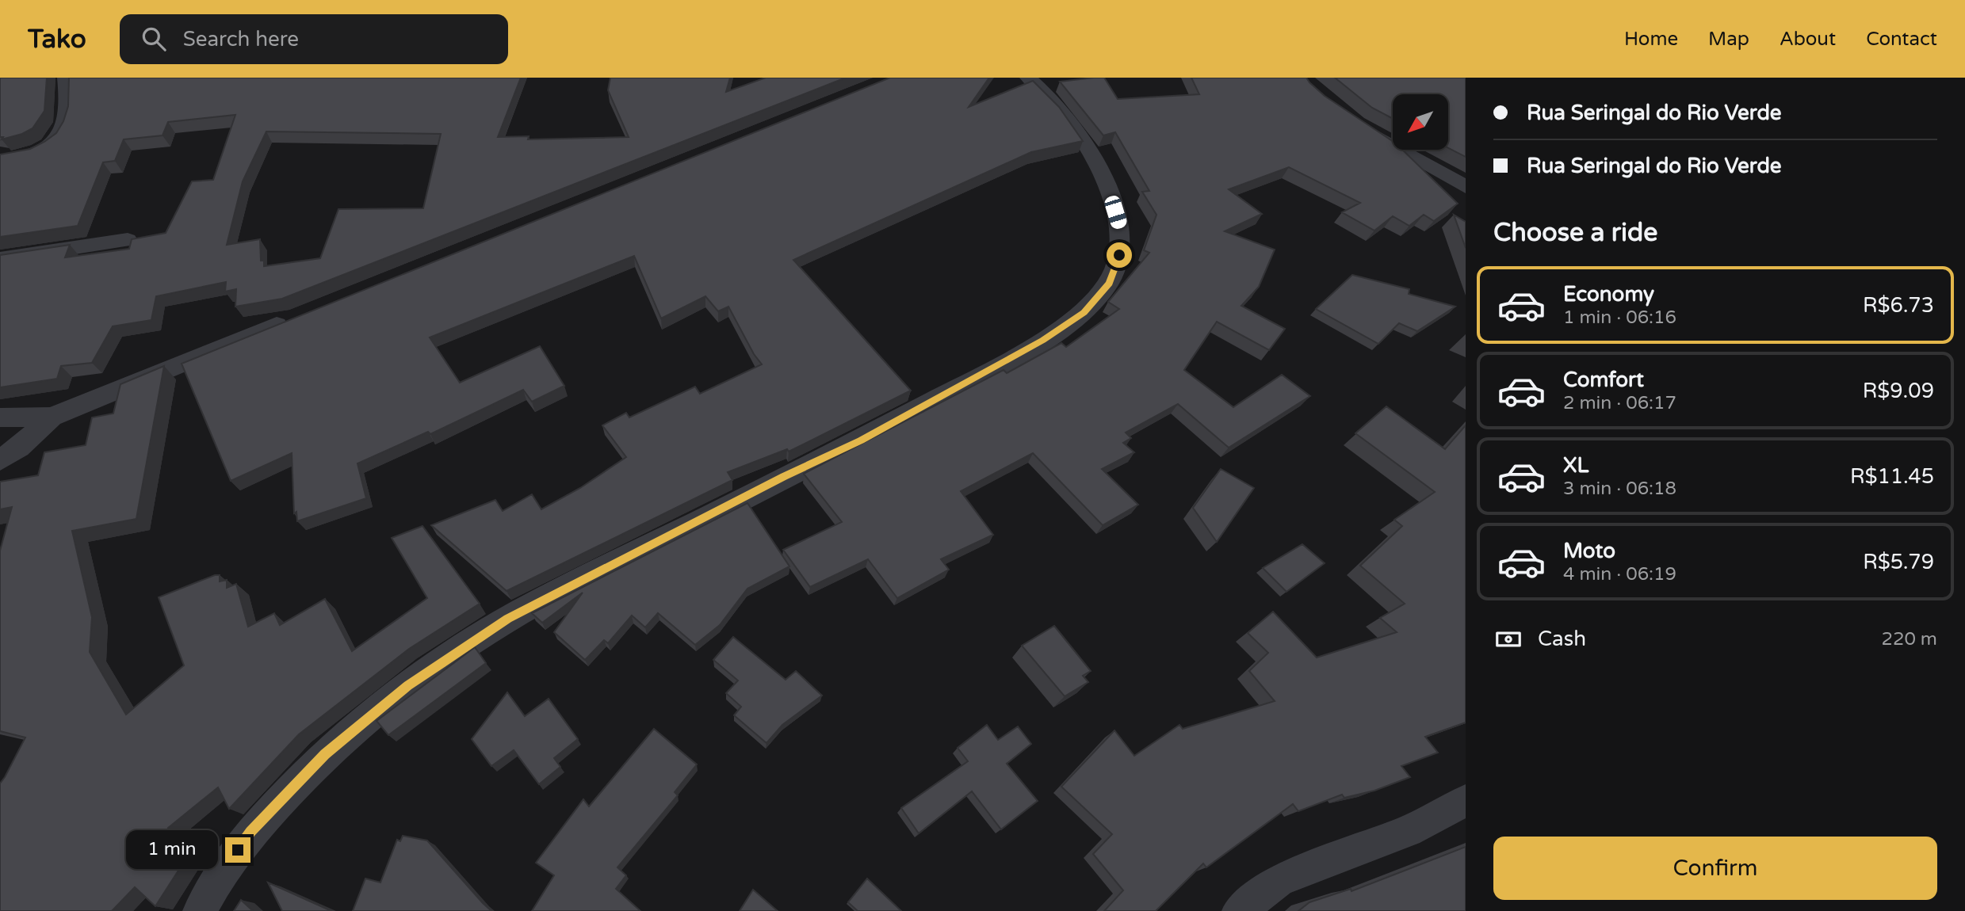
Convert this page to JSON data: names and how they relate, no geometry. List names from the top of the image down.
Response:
{
  "north": "bottom left",
  "page": {
    "header": "Tako",
    "search": "Search here",
    "nav": [
      "Home",
      "Map",
      "About",
      "Contact"
    ],
    "banner": ["Rua Seringal do Rio Verde", "Rua Seringal do Rio Verde"],
    "heading": "Choose a ride",
    "list": [
      {
        "name": "Economy",
        "note": "1 min · 06:16",
        "value": "R$6.73"
      },
      {
        "name": "Comfort",
        "note": "2 min · 06:17",
        "value": "R$9.09"
      },
      {
        "name": "XL",
        "note": "3 min · 06:18",
        "value": "R$11.45"
      },
      {
        "name": "Moto",
        "note": "4 min · 06:19",
        "value": "R$5.79"
      }
    ],
    "pay": ["Cash", "220 m"],
    "buttons": "Confirm",
    "bubble": "1 min"
  }
}
